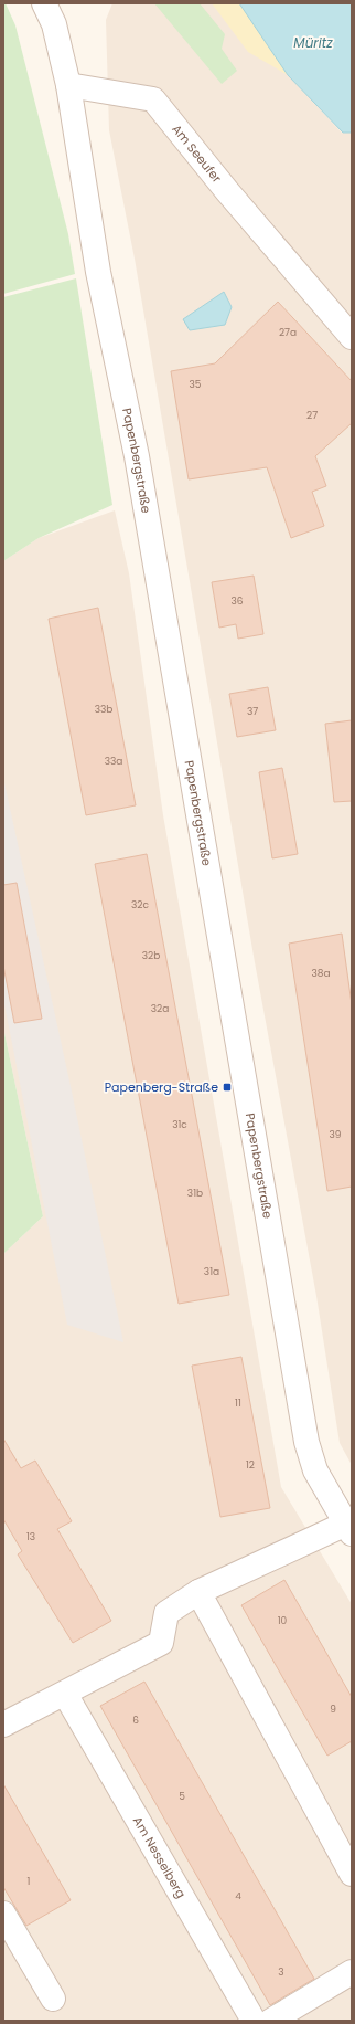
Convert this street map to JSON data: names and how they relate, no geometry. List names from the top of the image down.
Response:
{
  "streets": {
    "street": ["Am Seeufer", "Papenbergstraße", "Am Nesselberg"]
  },
  "crossings": [
    ["Am Seeufer", "Papenbergstraße"]
  ],
  "water": ["Müritz"],
  "places": {
    "transit": ["Papenberg-Straße"]
  },
  "house_numbers": [
    "27a",
    "35",
    "27",
    "36",
    "33b",
    "37",
    "33a",
    "32c",
    "32b",
    "38a",
    "32a",
    "31c",
    "39",
    "31b",
    "31a",
    "11",
    "12",
    "13",
    "10",
    "9",
    "6",
    "5",
    "1",
    "4",
    "3"
  ]
}
